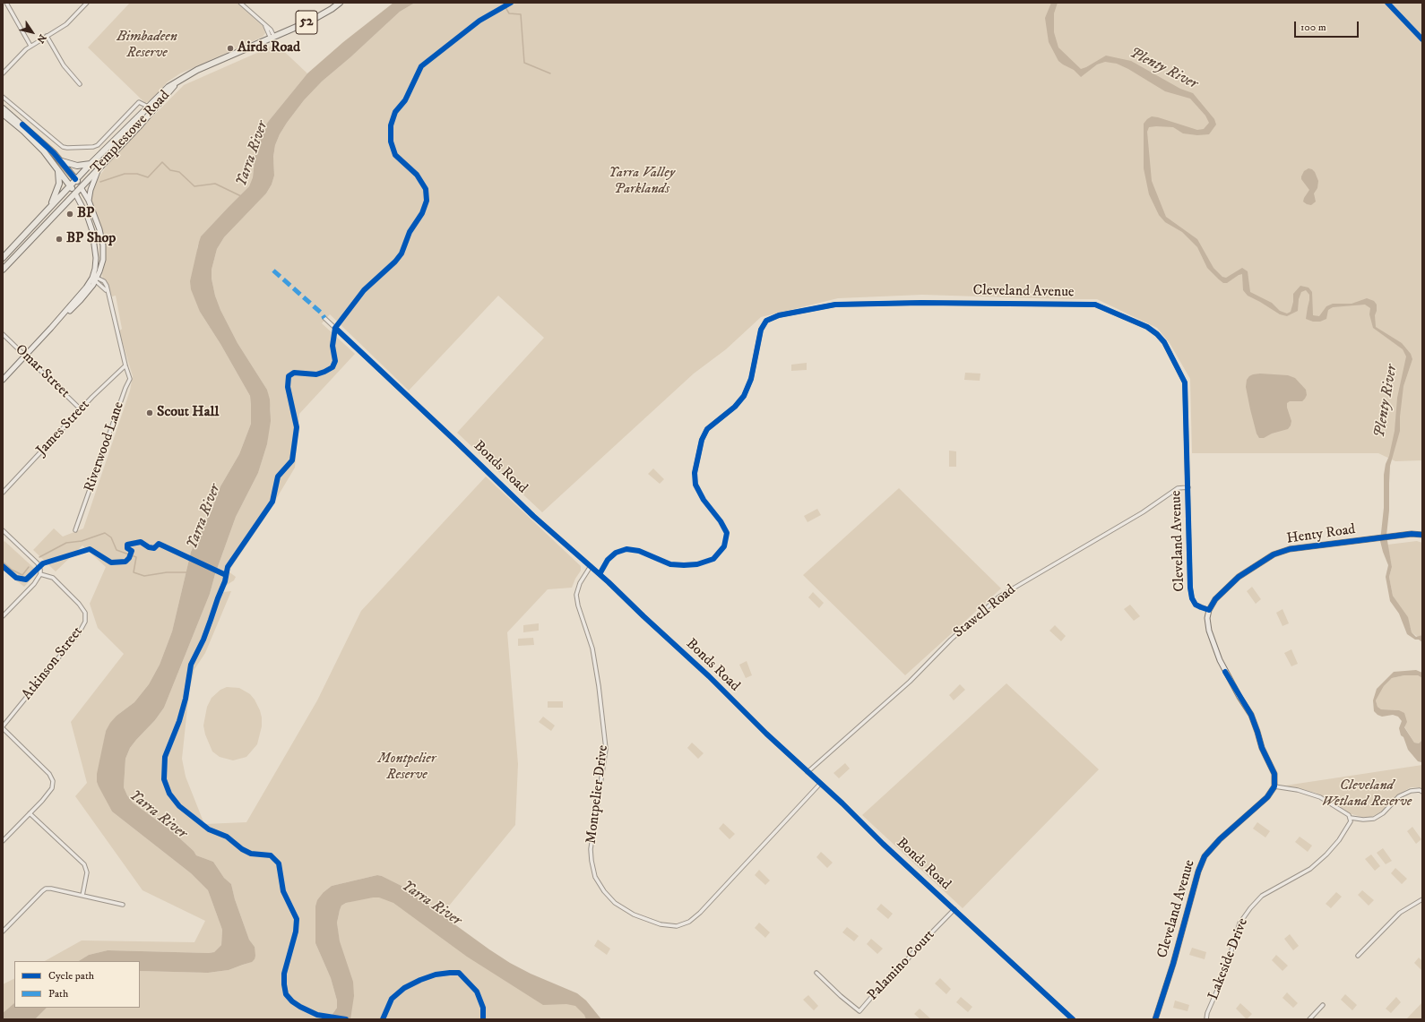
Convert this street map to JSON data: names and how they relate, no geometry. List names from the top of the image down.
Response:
{
  "streets": {
    "main road": ["52", "Templestowe Road"],
    "street": [
      "Cleveland Avenue",
      "Omar Street",
      "James Street",
      "Riverwood Lane",
      "Bonds Road",
      "Henty Road",
      "Stawell Road",
      "Atkinson Street",
      "Montpelier Drive",
      "Lakeside Drive",
      "Palamino Court"
    ]
  },
  "crossings": [
    ["52", "Templestowe Road"],
    ["Cleveland Avenue", "Henty Road"],
    ["Cleveland Avenue", "Stawell Road"],
    ["Omar Street", "James Street"],
    ["James Street", "Riverwood Lane"],
    ["Bonds Road", "Stawell Road"],
    ["Bonds Road", "Montpelier Drive"],
    ["Bonds Road", "Palamino Court"]
  ],
  "water": ["Plenty River", "Yarra River"],
  "parks": [
    "Bimbadeen Reserve",
    "Yarra Valley Parklands",
    "Montpelier Reserve",
    "Cleveland Wetland Reserve"
  ],
  "places": [
    "Airds Road",
    "BP",
    "BP Shop",
    "Scout Hall"
  ],
  "legend": ["Cycle path", "Path"],
  "scale_bar": "100 m",
  "north": "bottom right"
}
